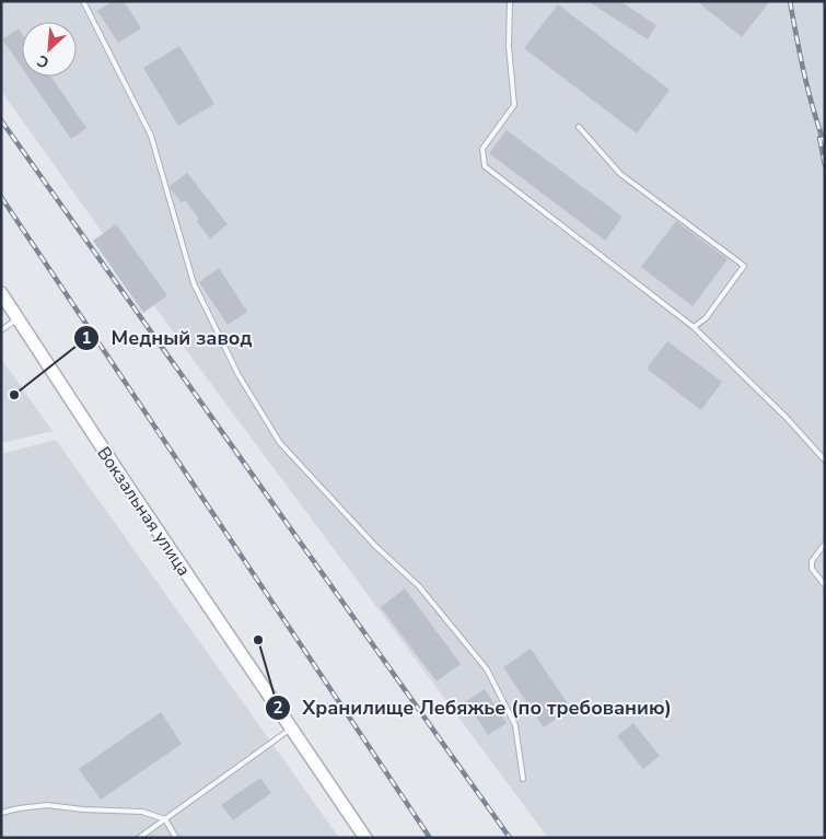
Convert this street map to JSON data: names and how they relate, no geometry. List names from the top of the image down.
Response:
{
  "streets": {
    "main road": ["Вокзальная улица"]
  },
  "places": ["Медный завод", "Хранилище Лебяжье (по требованию)"],
  "north": "bottom left"
}
